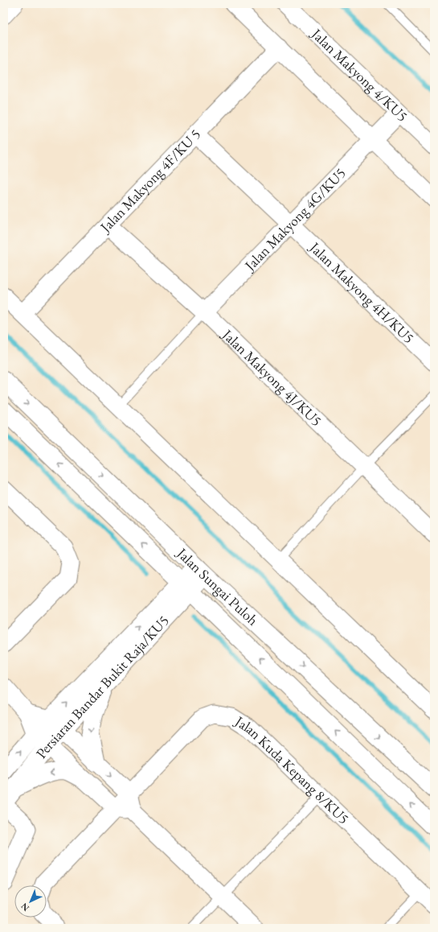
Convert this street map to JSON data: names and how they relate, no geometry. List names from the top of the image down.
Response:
{
  "streets": {
    "street": [
      "Jalan Makyong 4/KU5",
      "Jalan Makyong 4F/KU 5",
      "Jalan Makyong 4G/KU5",
      "Jalan Makyong 4H/KU5",
      "Jalan Makyong 4J/KU5",
      "Jalan Sungai Puloh",
      "Persiaran Bandar Bukit Raja/KU5",
      "Jalan Kuda Kepang 8/KU5"
    ]
  },
  "crossings": [
    ["Jalan Makyong 4/KU5", "Jalan Makyong 4G/KU5"],
    ["Jalan Makyong 4F/KU 5", "Jalan Makyong 4H/KU5"],
    ["Jalan Makyong 4F/KU 5", "Jalan Makyong 4J/KU5"],
    ["Jalan Makyong 4G/KU5", "Jalan Makyong 4H/KU5"],
    ["Jalan Makyong 4G/KU5", "Jalan Makyong 4J/KU5"],
    ["Jalan Sungai Puloh", "Persiaran Bandar Bukit Raja/KU5"]
  ],
  "north": "bottom left"
}
